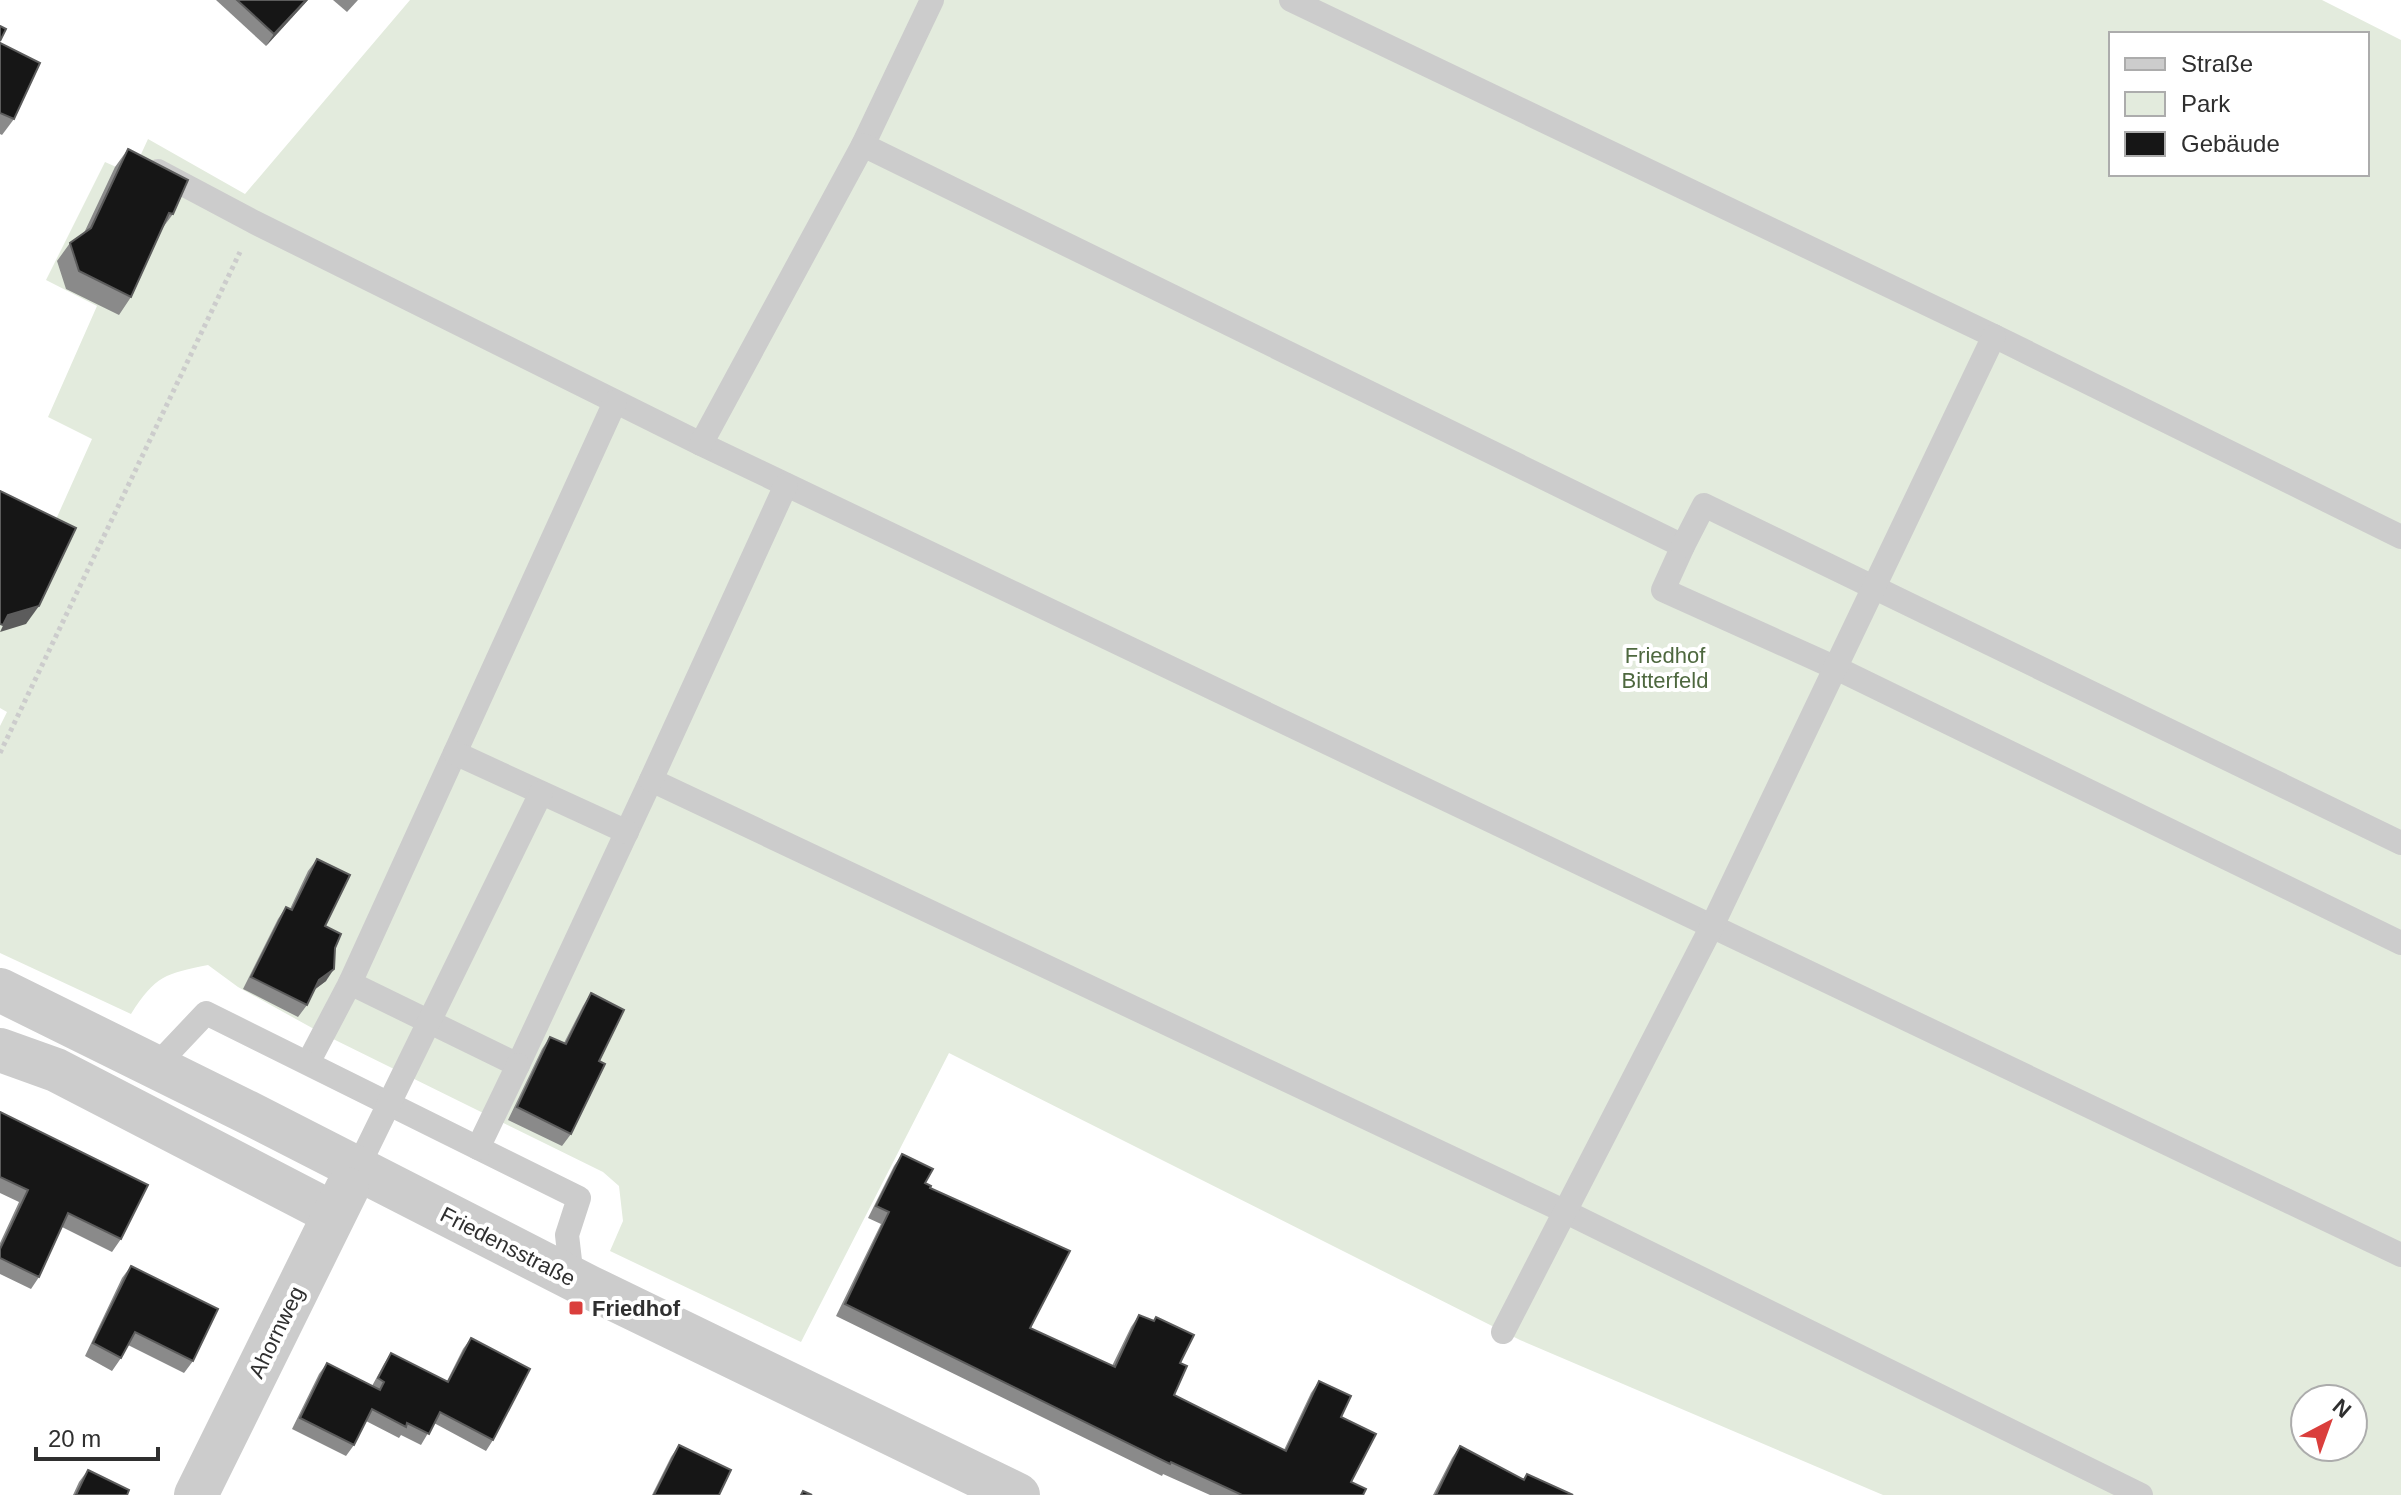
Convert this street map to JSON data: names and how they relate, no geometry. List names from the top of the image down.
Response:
{
  "streets": {
    "street": ["Friedensstraße", "Ahornweg"]
  },
  "crossings": [
    ["Friedensstraße", "Ahornweg"]
  ],
  "parks": ["Friedhof Bitterfeld"],
  "places": {
    "transit": ["Friedhof"]
  },
  "legend": ["Straße", "Park", "Gebäude"],
  "scale_bar": "20 m",
  "north": "top right"
}
